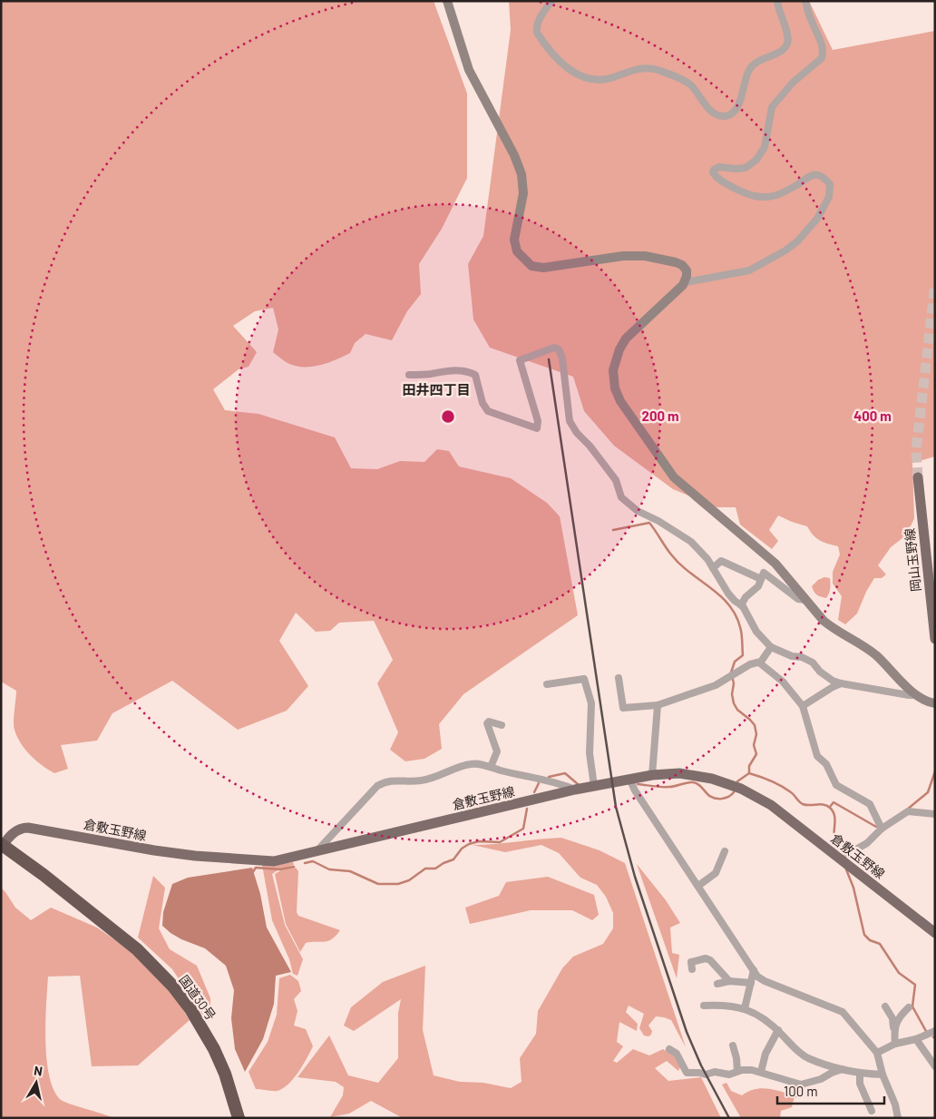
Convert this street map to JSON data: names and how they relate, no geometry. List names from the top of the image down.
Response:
{
  "streets": {
    "highway": ["国道30号"],
    "main road": ["岡山玉野線", "倉敷玉野線"]
  },
  "crossings": [
    ["倉敷玉野線", "国道30号"]
  ],
  "districts": ["田井四丁目"],
  "scale_bar": "100 m",
  "north": "top",
  "rings": ["200 m", "400 m"]
}
